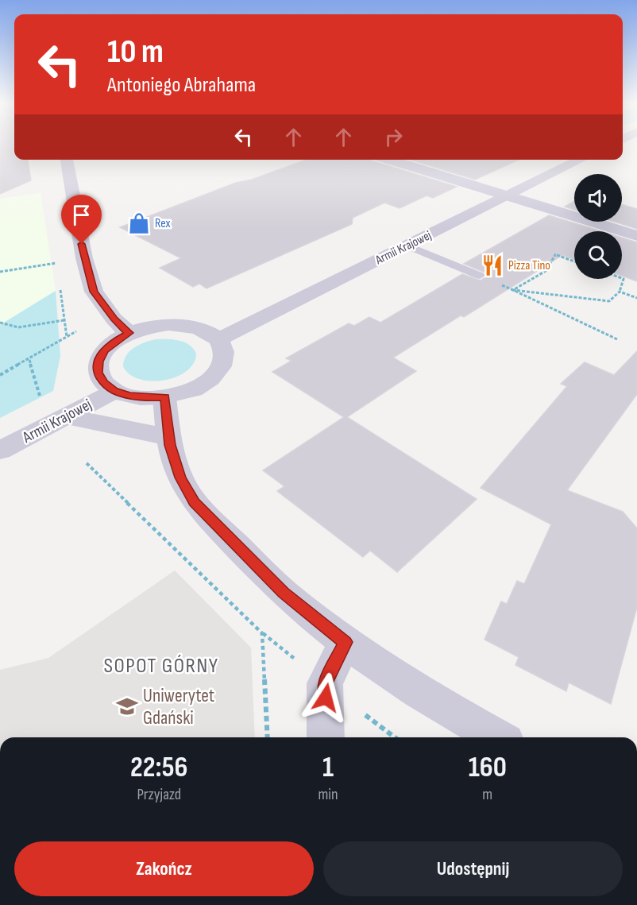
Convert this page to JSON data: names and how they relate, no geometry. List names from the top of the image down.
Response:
{
  "streets": {
    "street": ["Armii Krajowej"]
  },
  "districts": ["SOPOT GÓRNY"],
  "places": {
    "shop": ["Rex"],
    "restaurant": ["Pizza Tino"],
    "school or university": ["Uniwerytet Gdański"]
  },
  "page": {
    "turn": ["10 m", "Antoniego Abrahama"],
    "eta": [
      "22:56",
      "Przyjazd",
      "1",
      "min",
      "160",
      "m"
    ],
    "buttons": ["Zakończ", "Udostępnij"]
  }
}
